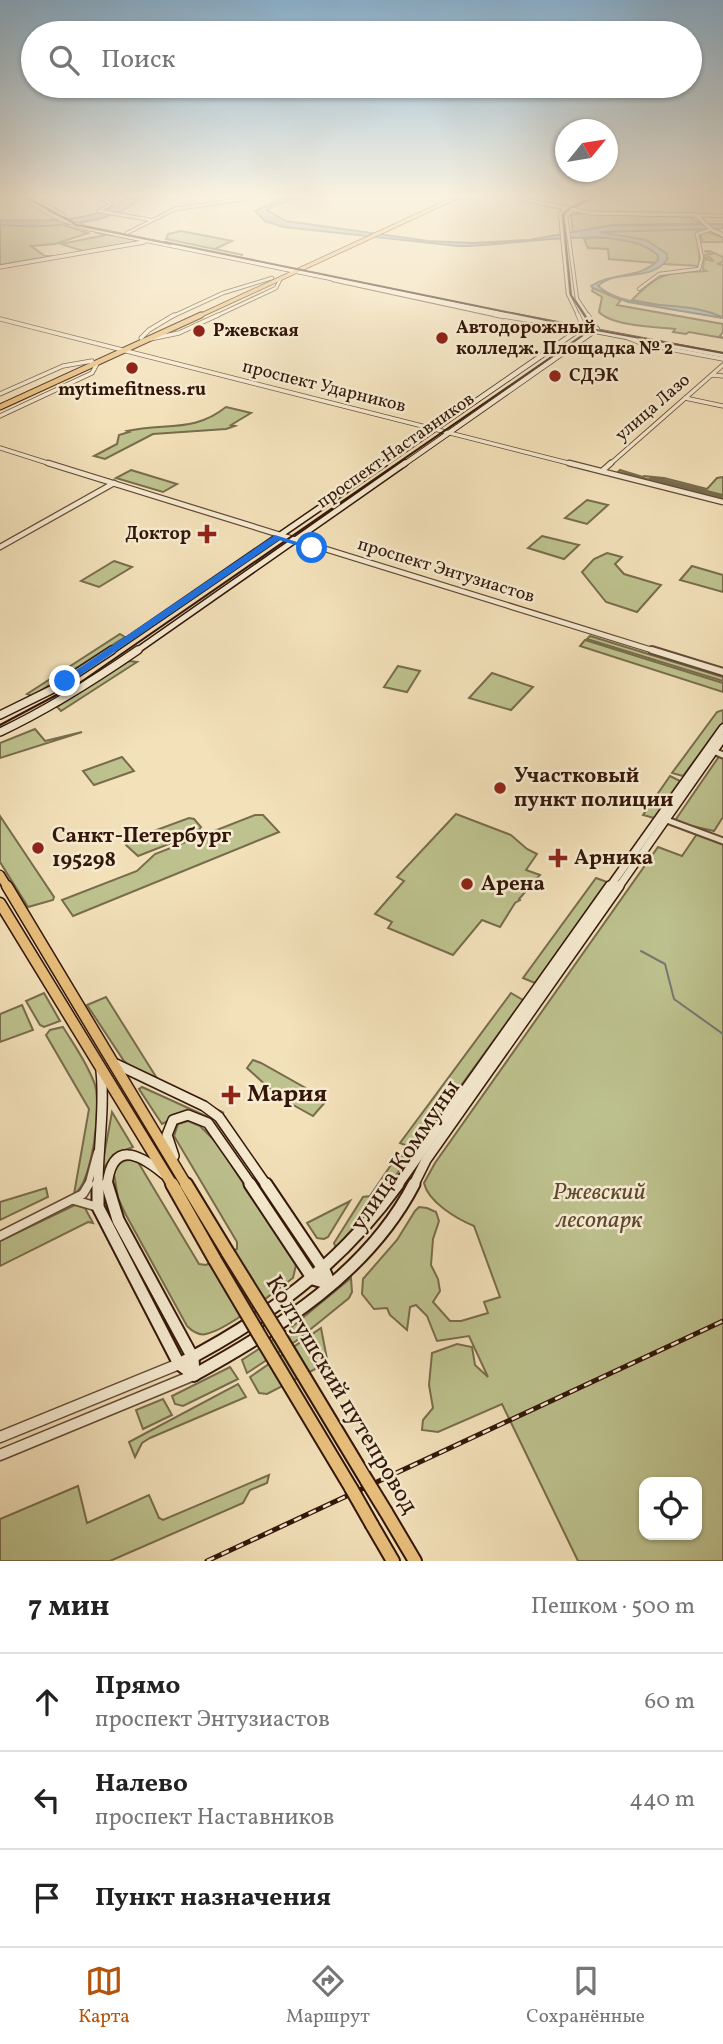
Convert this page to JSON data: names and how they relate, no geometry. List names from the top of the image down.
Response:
{
  "streets": {
    "main road": ["проспект Наставников", "улица Коммуны", "Колтушский путепровод"],
    "street": ["проспект Ударников", "улица Лазо", "проспект Энтузиастов"]
  },
  "crossings": [
    ["проспект Ударников", "улица Лазо"],
    ["проспект Ударников", "проспект Наставников"],
    ["проспект Наставников", "проспект Энтузиастов"]
  ],
  "parks": ["Ржевский лесопарк"],
  "places": {
    "other": [
      "Ржевская",
      "Автодорожный колледж. Площадка № 2",
      "mytimefitness.ru",
      "СДЭК",
      "Участковый пункт полиции",
      "Санкт-Петербург 195298",
      "Арена"
    ],
    "health": ["Доктор", "Арника", "Мария"]
  },
  "north": "top right",
  "page": {
    "search": "Поиск",
    "heading": ["7 мин", "Пешком · 500 m"],
    "list": [
      ["Прямо", "проспект Энтузиастов", "60 m"],
      ["Налево", "проспект Наставников", "440 m"],
      "Пункт назначения"
    ],
    "nav": ["Карта", "Маршрут", "Сохранённые"]
  }
}
